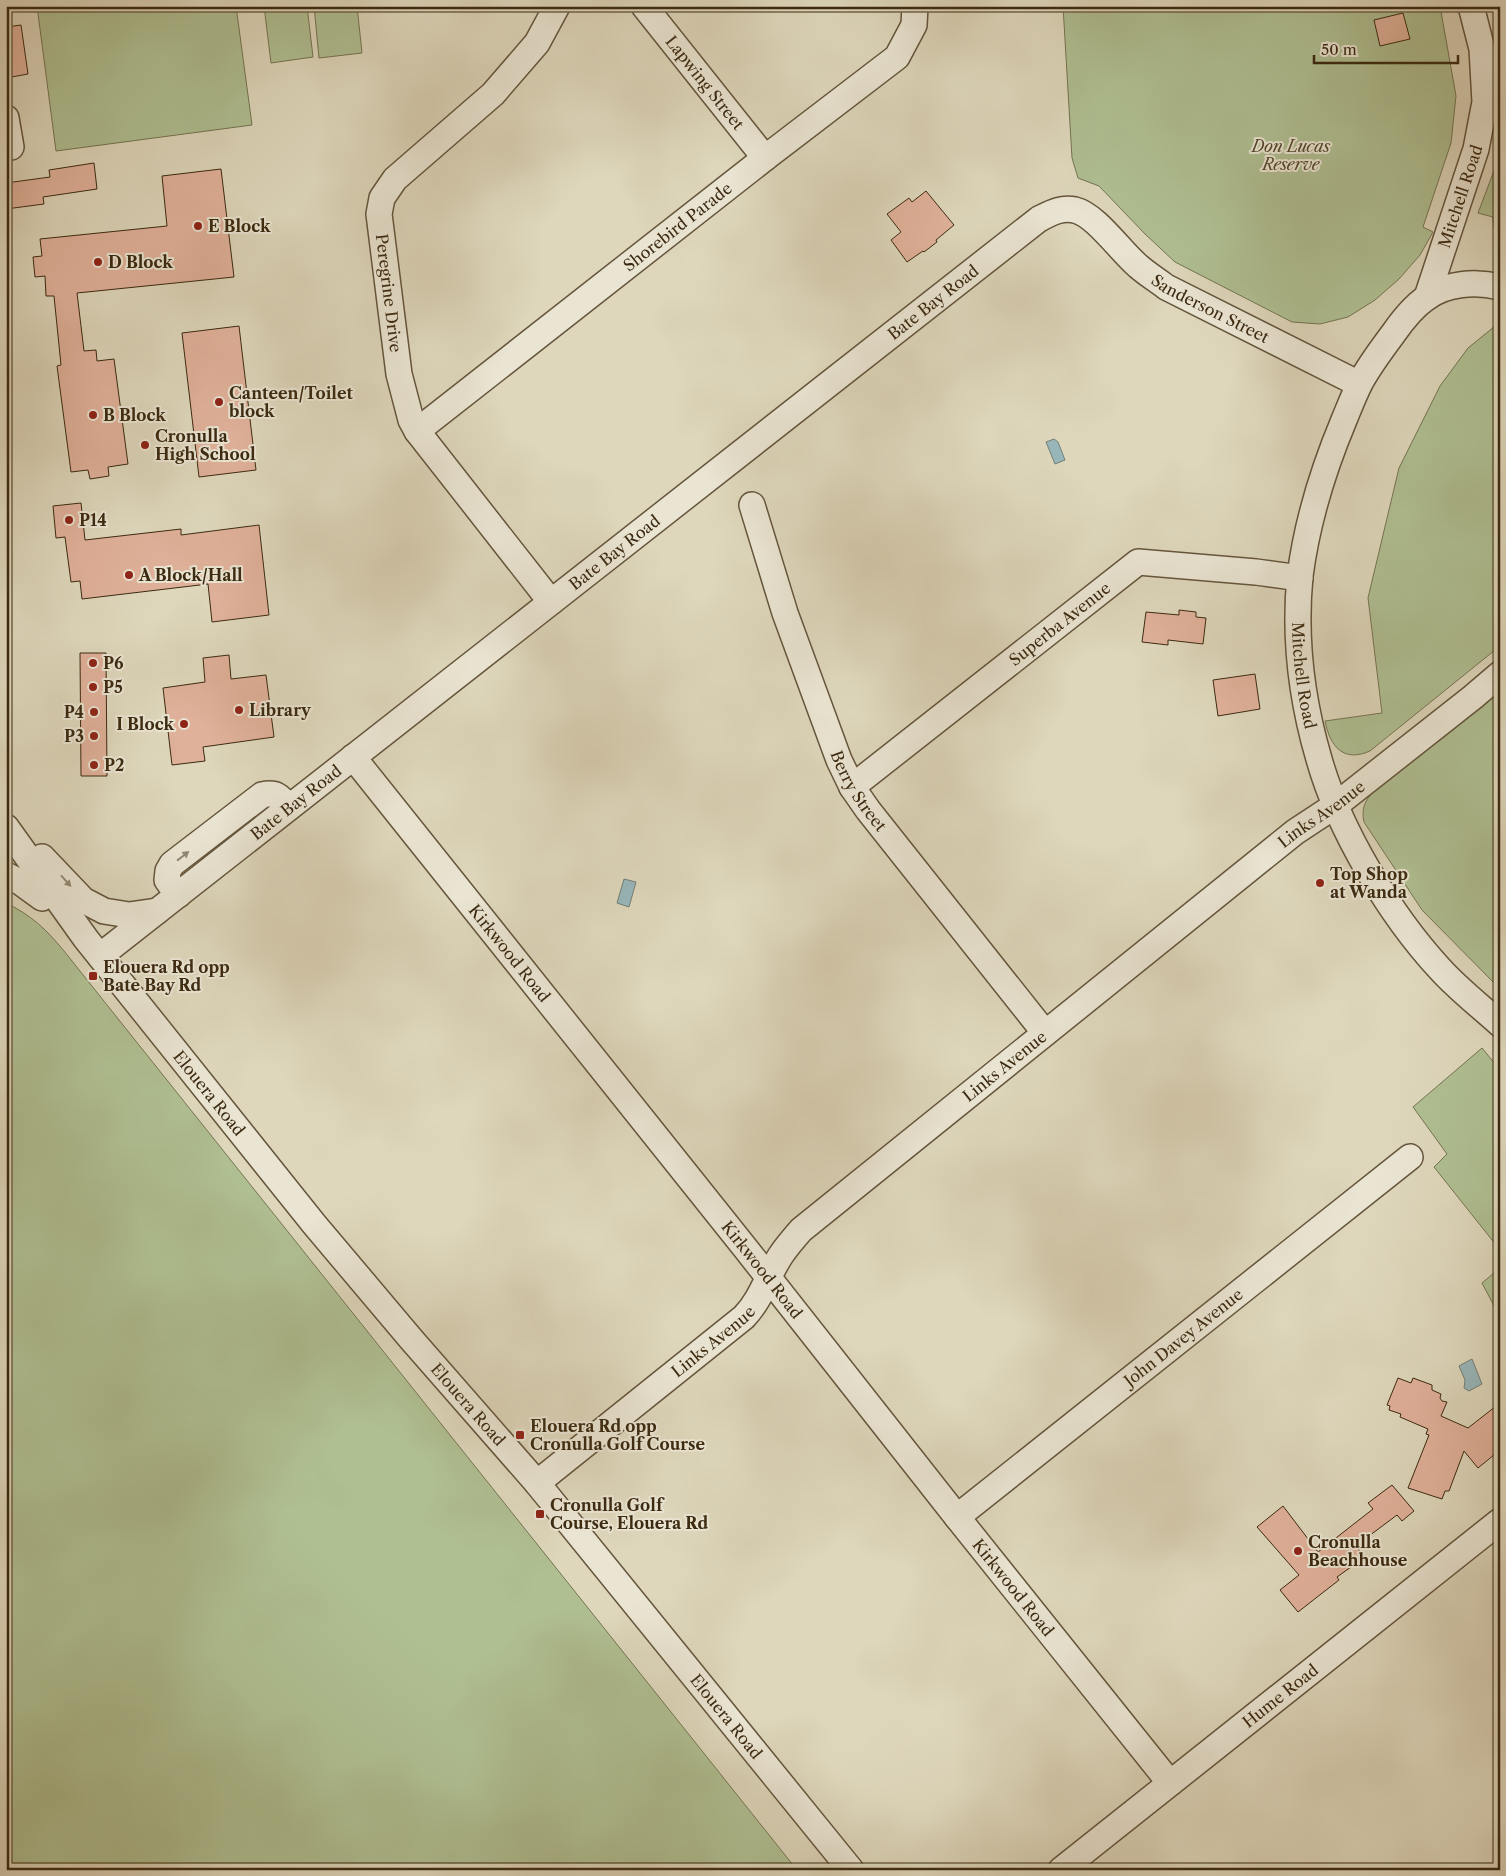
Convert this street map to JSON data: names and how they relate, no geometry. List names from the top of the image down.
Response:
{
  "streets": {
    "street": [
      "Lapwing Street",
      "Mitchell Road",
      "Shorebird Parade",
      "Peregrine Drive",
      "Bate Bay Road",
      "Sanderson Street",
      "Superba Avenue",
      "Berry Street",
      "Links Avenue",
      "Kirkwood Road",
      "Elouera Road",
      "John Davey Avenue",
      "Hume Road"
    ]
  },
  "crossings": [
    ["Lapwing Street", "Shorebird Parade"],
    ["Mitchell Road", "Sanderson Street"],
    ["Mitchell Road", "Superba Avenue"],
    ["Mitchell Road", "Links Avenue"],
    ["Shorebird Parade", "Peregrine Drive"],
    ["Peregrine Drive", "Bate Bay Road"],
    ["Bate Bay Road", "Sanderson Street"],
    ["Bate Bay Road", "Kirkwood Road"],
    ["Bate Bay Road", "Elouera Road"],
    ["Superba Avenue", "Berry Street"],
    ["Berry Street", "Links Avenue"],
    ["Links Avenue", "Kirkwood Road"],
    ["Links Avenue", "Elouera Road"],
    ["Kirkwood Road", "John Davey Avenue"],
    ["Kirkwood Road", "Hume Road"]
  ],
  "parks": ["Don Lucas Reserve"],
  "places": {
    "other": [
      "E Block",
      "D Block",
      "Canteen/Toilet block",
      "B Block",
      "Cronulla High School",
      "P14",
      "A Block/Hall",
      "P6",
      "P5",
      "Library",
      "P4",
      "I Block",
      "P3",
      "P2",
      "Top Shop at Wanda",
      "Cronulla Beachhouse"
    ],
    "transit": ["Elouera Rd opp Bate Bay Rd", "Elouera Rd opp Cronulla Golf Course", "Cronulla Golf Course, Elouera Rd"]
  },
  "scale_bar": "50 m"
}
